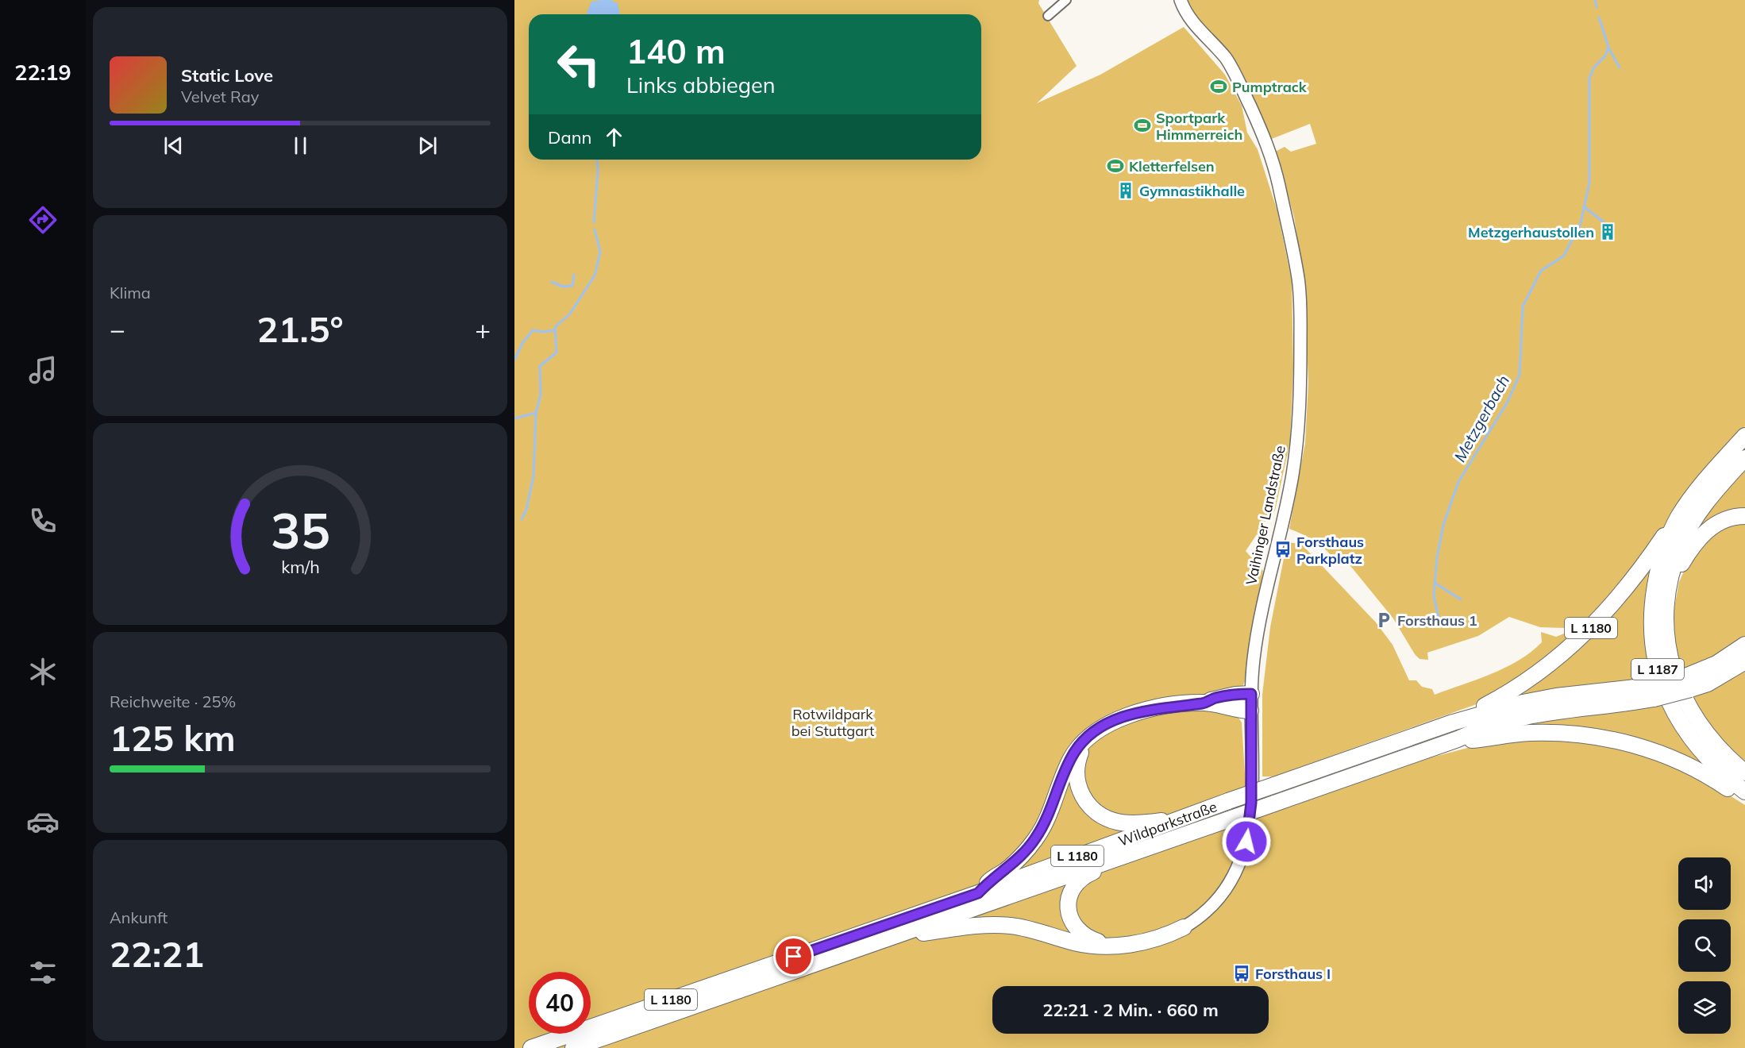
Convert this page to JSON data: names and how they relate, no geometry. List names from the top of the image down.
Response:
{
  "streets": {
    "highway": ["L 1180", "L 1187", "Wildparkstraße"],
    "street": ["Vaihinger Landstraße"]
  },
  "crossings": [
    ["Vaihinger Landstraße", "L 1180"],
    ["L 1180", "L 1187"],
    ["L 1180", "Wildparkstraße"]
  ],
  "water": ["Metzgerbach"],
  "parks": ["Rotwildpark bei Stuttgart"],
  "places": {
    "sports": ["Pumptrack", "Sportpark Himmerreich", "Kletterfelsen"],
    "building": ["Gymnastikhalle", "Metzgerhaustollen"],
    "bus stop": ["Forsthaus Parkplatz", "Forsthaus I"],
    "parking": ["Forsthaus 1"]
  },
  "page": {
    "tabs": "22:19",
    "turn": ["140 m", "Links abbiegen"],
    "song": ["Static Love", "Velvet Ray"],
    "then": "Dann",
    "tile": [
      "Klima",
      ["Reichweite · 25%", "125 km"],
      ["Ankunft", "22:21"]
    ],
    "heat": ["−", "21.5°", "+"],
    "limit": "40",
    "trip": "22:21 · 2 Min. · 660 m",
    "gauge": ["35", "km/h"]
  }
}
